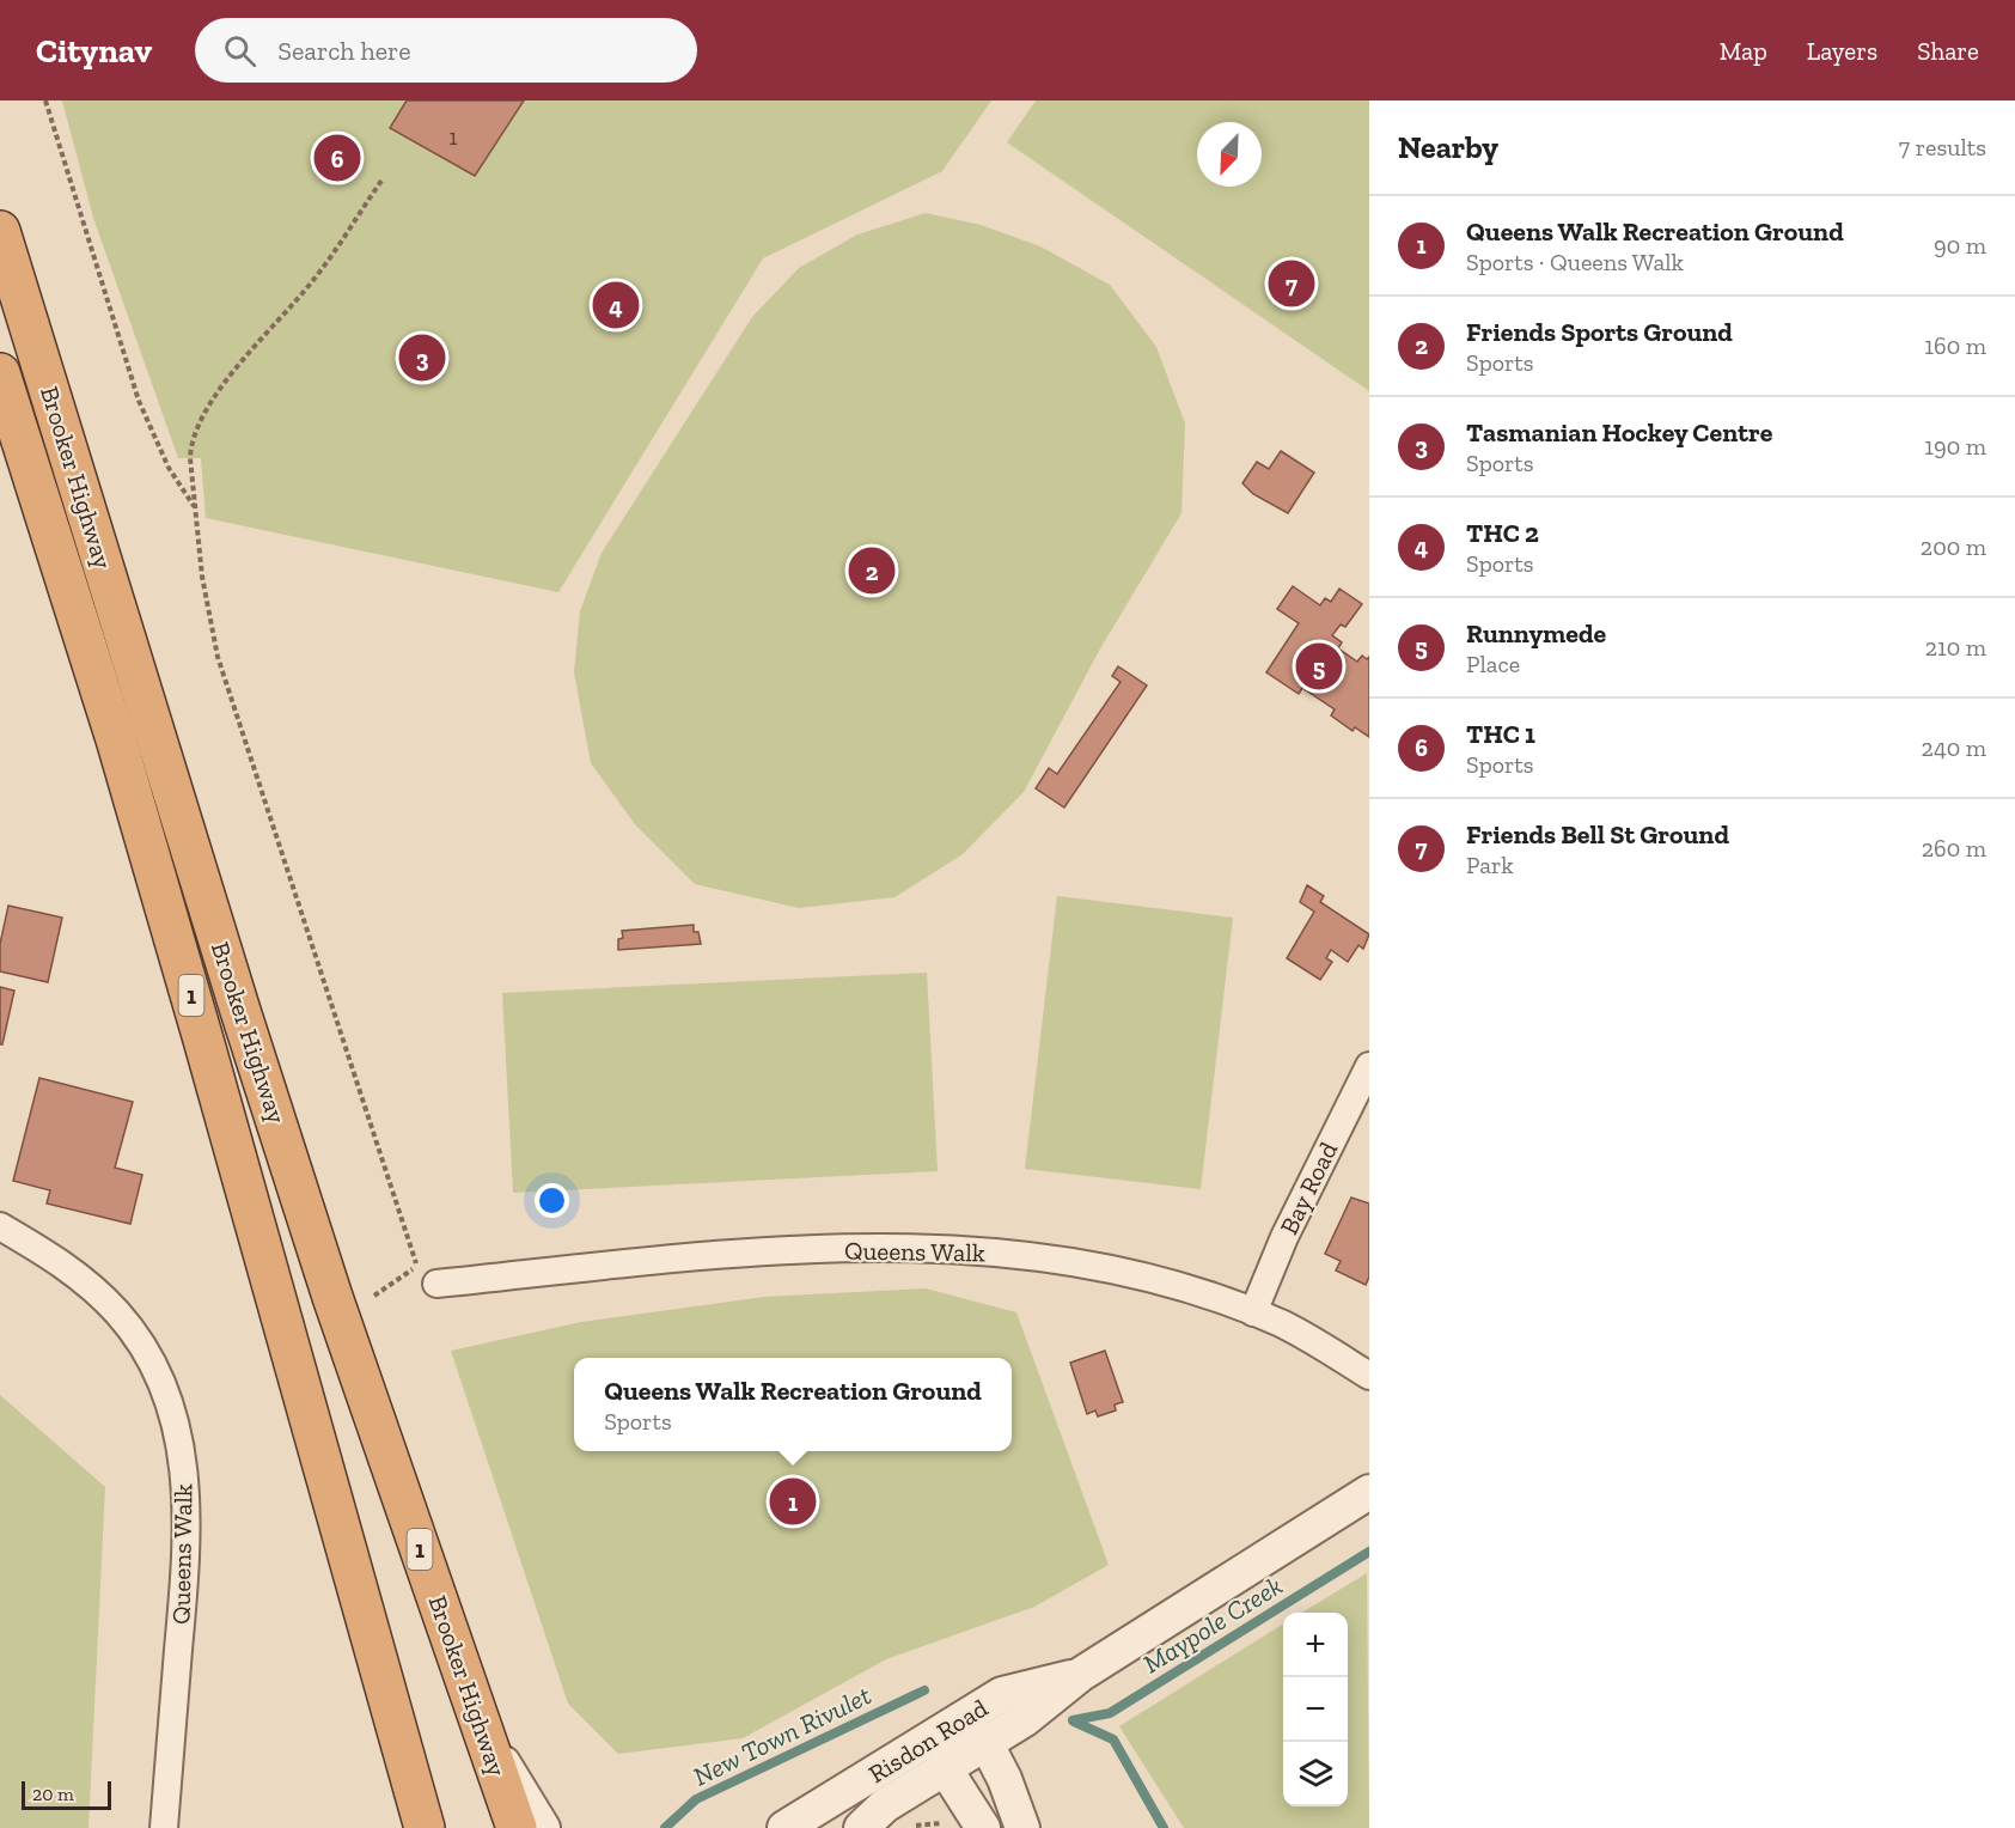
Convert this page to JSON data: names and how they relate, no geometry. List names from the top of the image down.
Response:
{
  "streets": {
    "highway": ["Brooker Highway", "1"],
    "street": ["Bay Road", "Queens Walk", "Risdon Road"]
  },
  "crossings": [
    ["Bay Road", "Queens Walk"]
  ],
  "water": ["Maypole Creek", "New Town Rivulet"],
  "house_numbers": ["1"],
  "scale_bar": "20 m",
  "north": "bottom left",
  "page": {
    "header": "Citynav",
    "search": "Search here",
    "nav": ["Map", "Layers", "Share"],
    "heading": ["Nearby", "7 results"],
    "pins": [
      "6",
      "7",
      "4",
      "3",
      "2",
      "5",
      "1"
    ],
    "list": [
      {
        "mark": "1",
        "name": "Queens Walk Recreation Ground",
        "note": "Sports · Queens Walk",
        "value": "90 m"
      },
      {
        "mark": "2",
        "name": "Friends Sports Ground",
        "note": "Sports",
        "value": "160 m"
      },
      {
        "mark": "3",
        "name": "Tasmanian Hockey Centre",
        "note": "Sports",
        "value": "190 m"
      },
      {
        "mark": "4",
        "name": "THC 2",
        "note": "Sports",
        "value": "200 m"
      },
      {
        "mark": "5",
        "name": "Runnymede",
        "note": "Place",
        "value": "210 m"
      },
      {
        "mark": "6",
        "name": "THC 1",
        "note": "Sports",
        "value": "240 m"
      },
      {
        "mark": "7",
        "name": "Friends Bell St Ground",
        "note": "Park",
        "value": "260 m"
      }
    ],
    "popup": ["Queens Walk Recreation Ground", "Sports"],
    "map_buttons": ["+", "−"],
    "scale": "20 m"
  }
}
